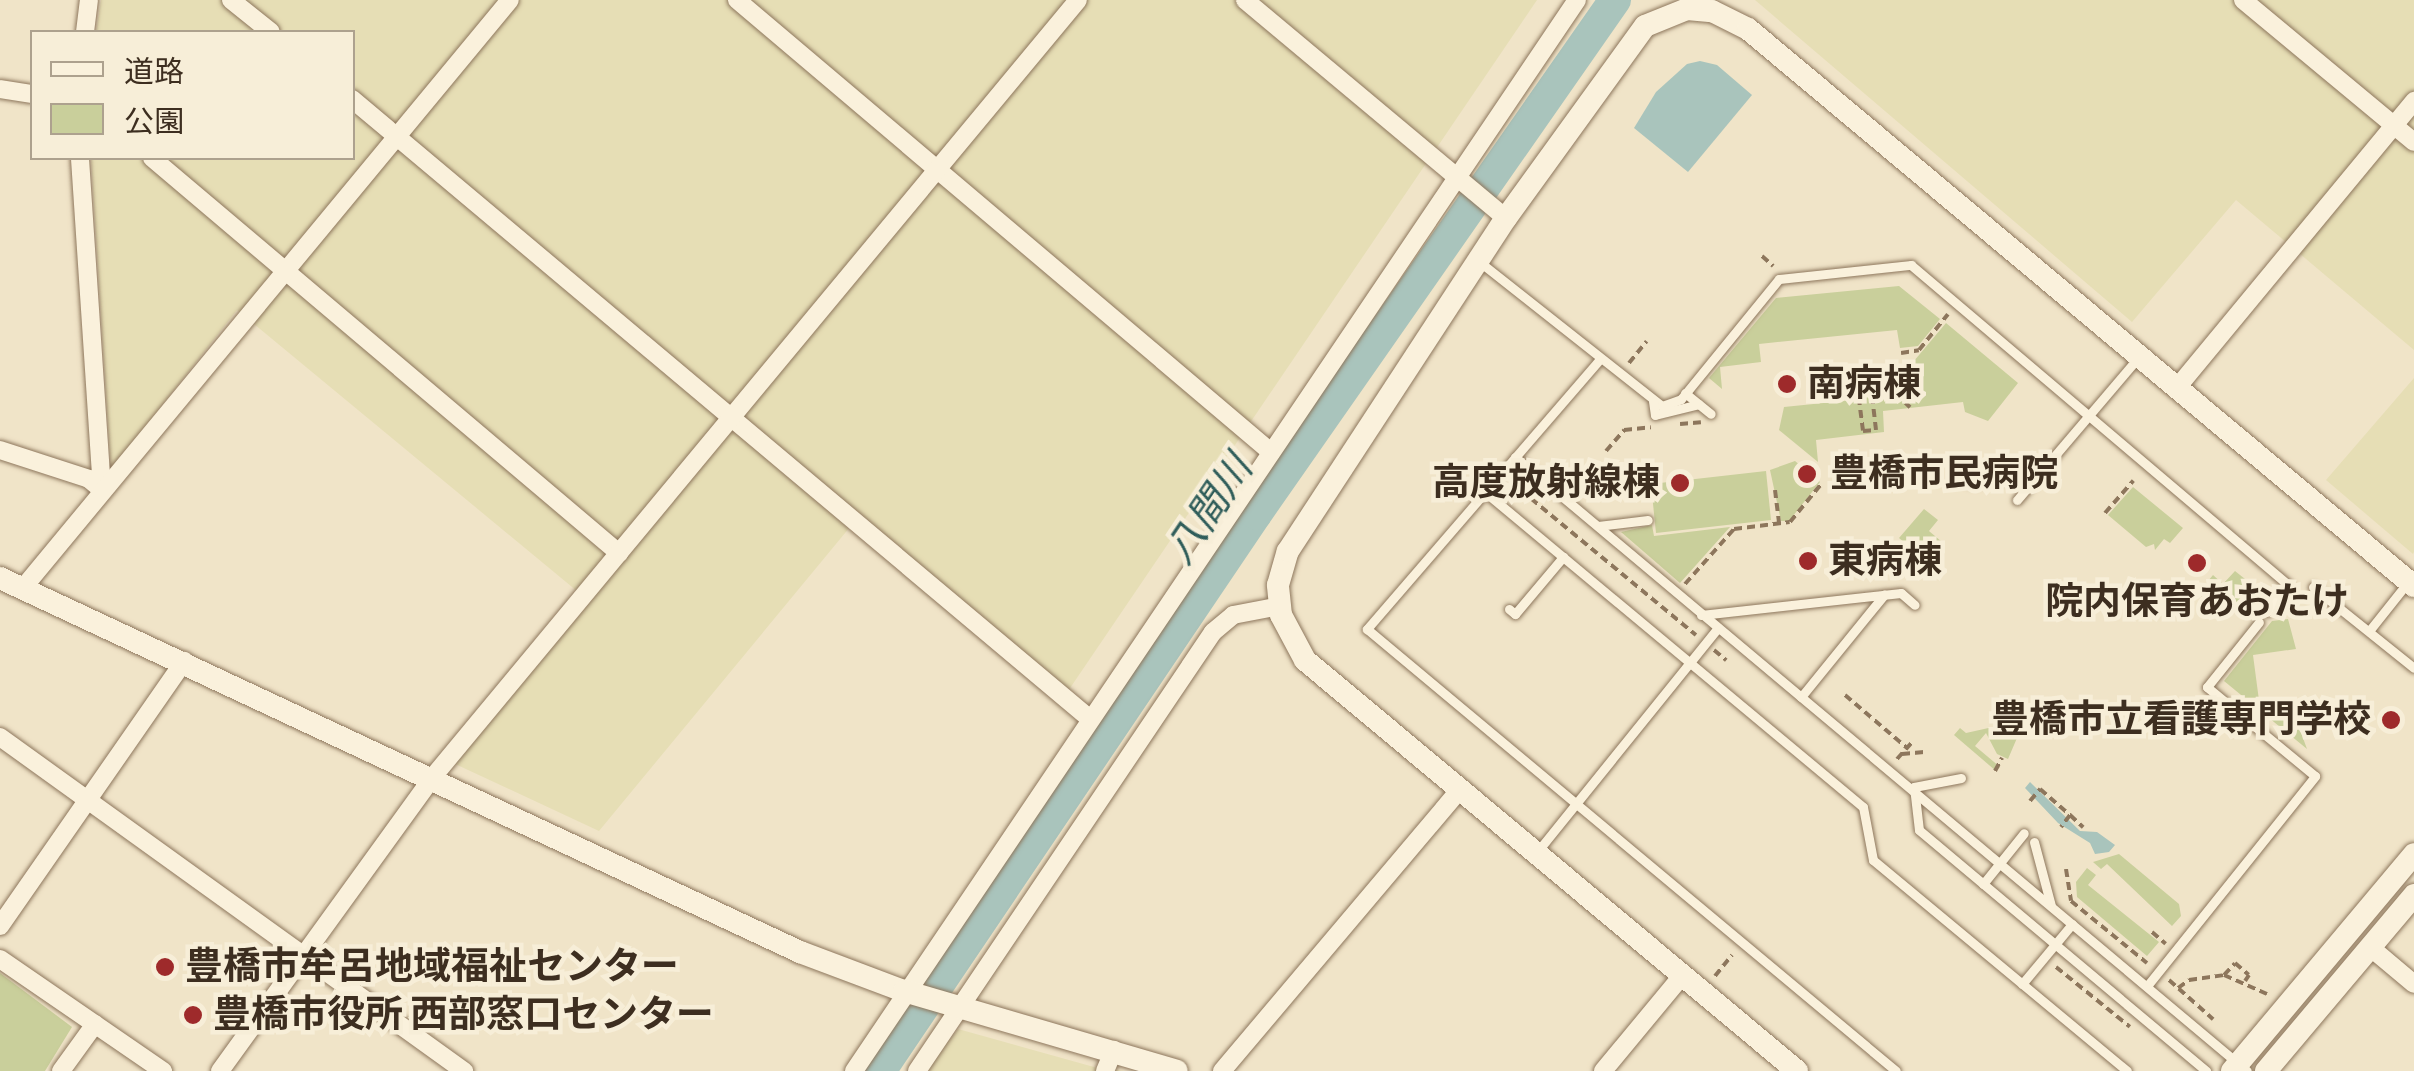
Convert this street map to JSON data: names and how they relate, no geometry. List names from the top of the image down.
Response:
{
  "water": ["八間川"],
  "places": [
    "南病棟",
    "豊橋市民病院",
    "高度放射線棟",
    "東病棟",
    "院内保育あおたけ",
    "豊橋市立看護専門学校",
    "豊橋市牟呂地域福祉センター",
    "豊橋市役所 西部窓口センター"
  ],
  "legend": ["道路", "公園"]
}
